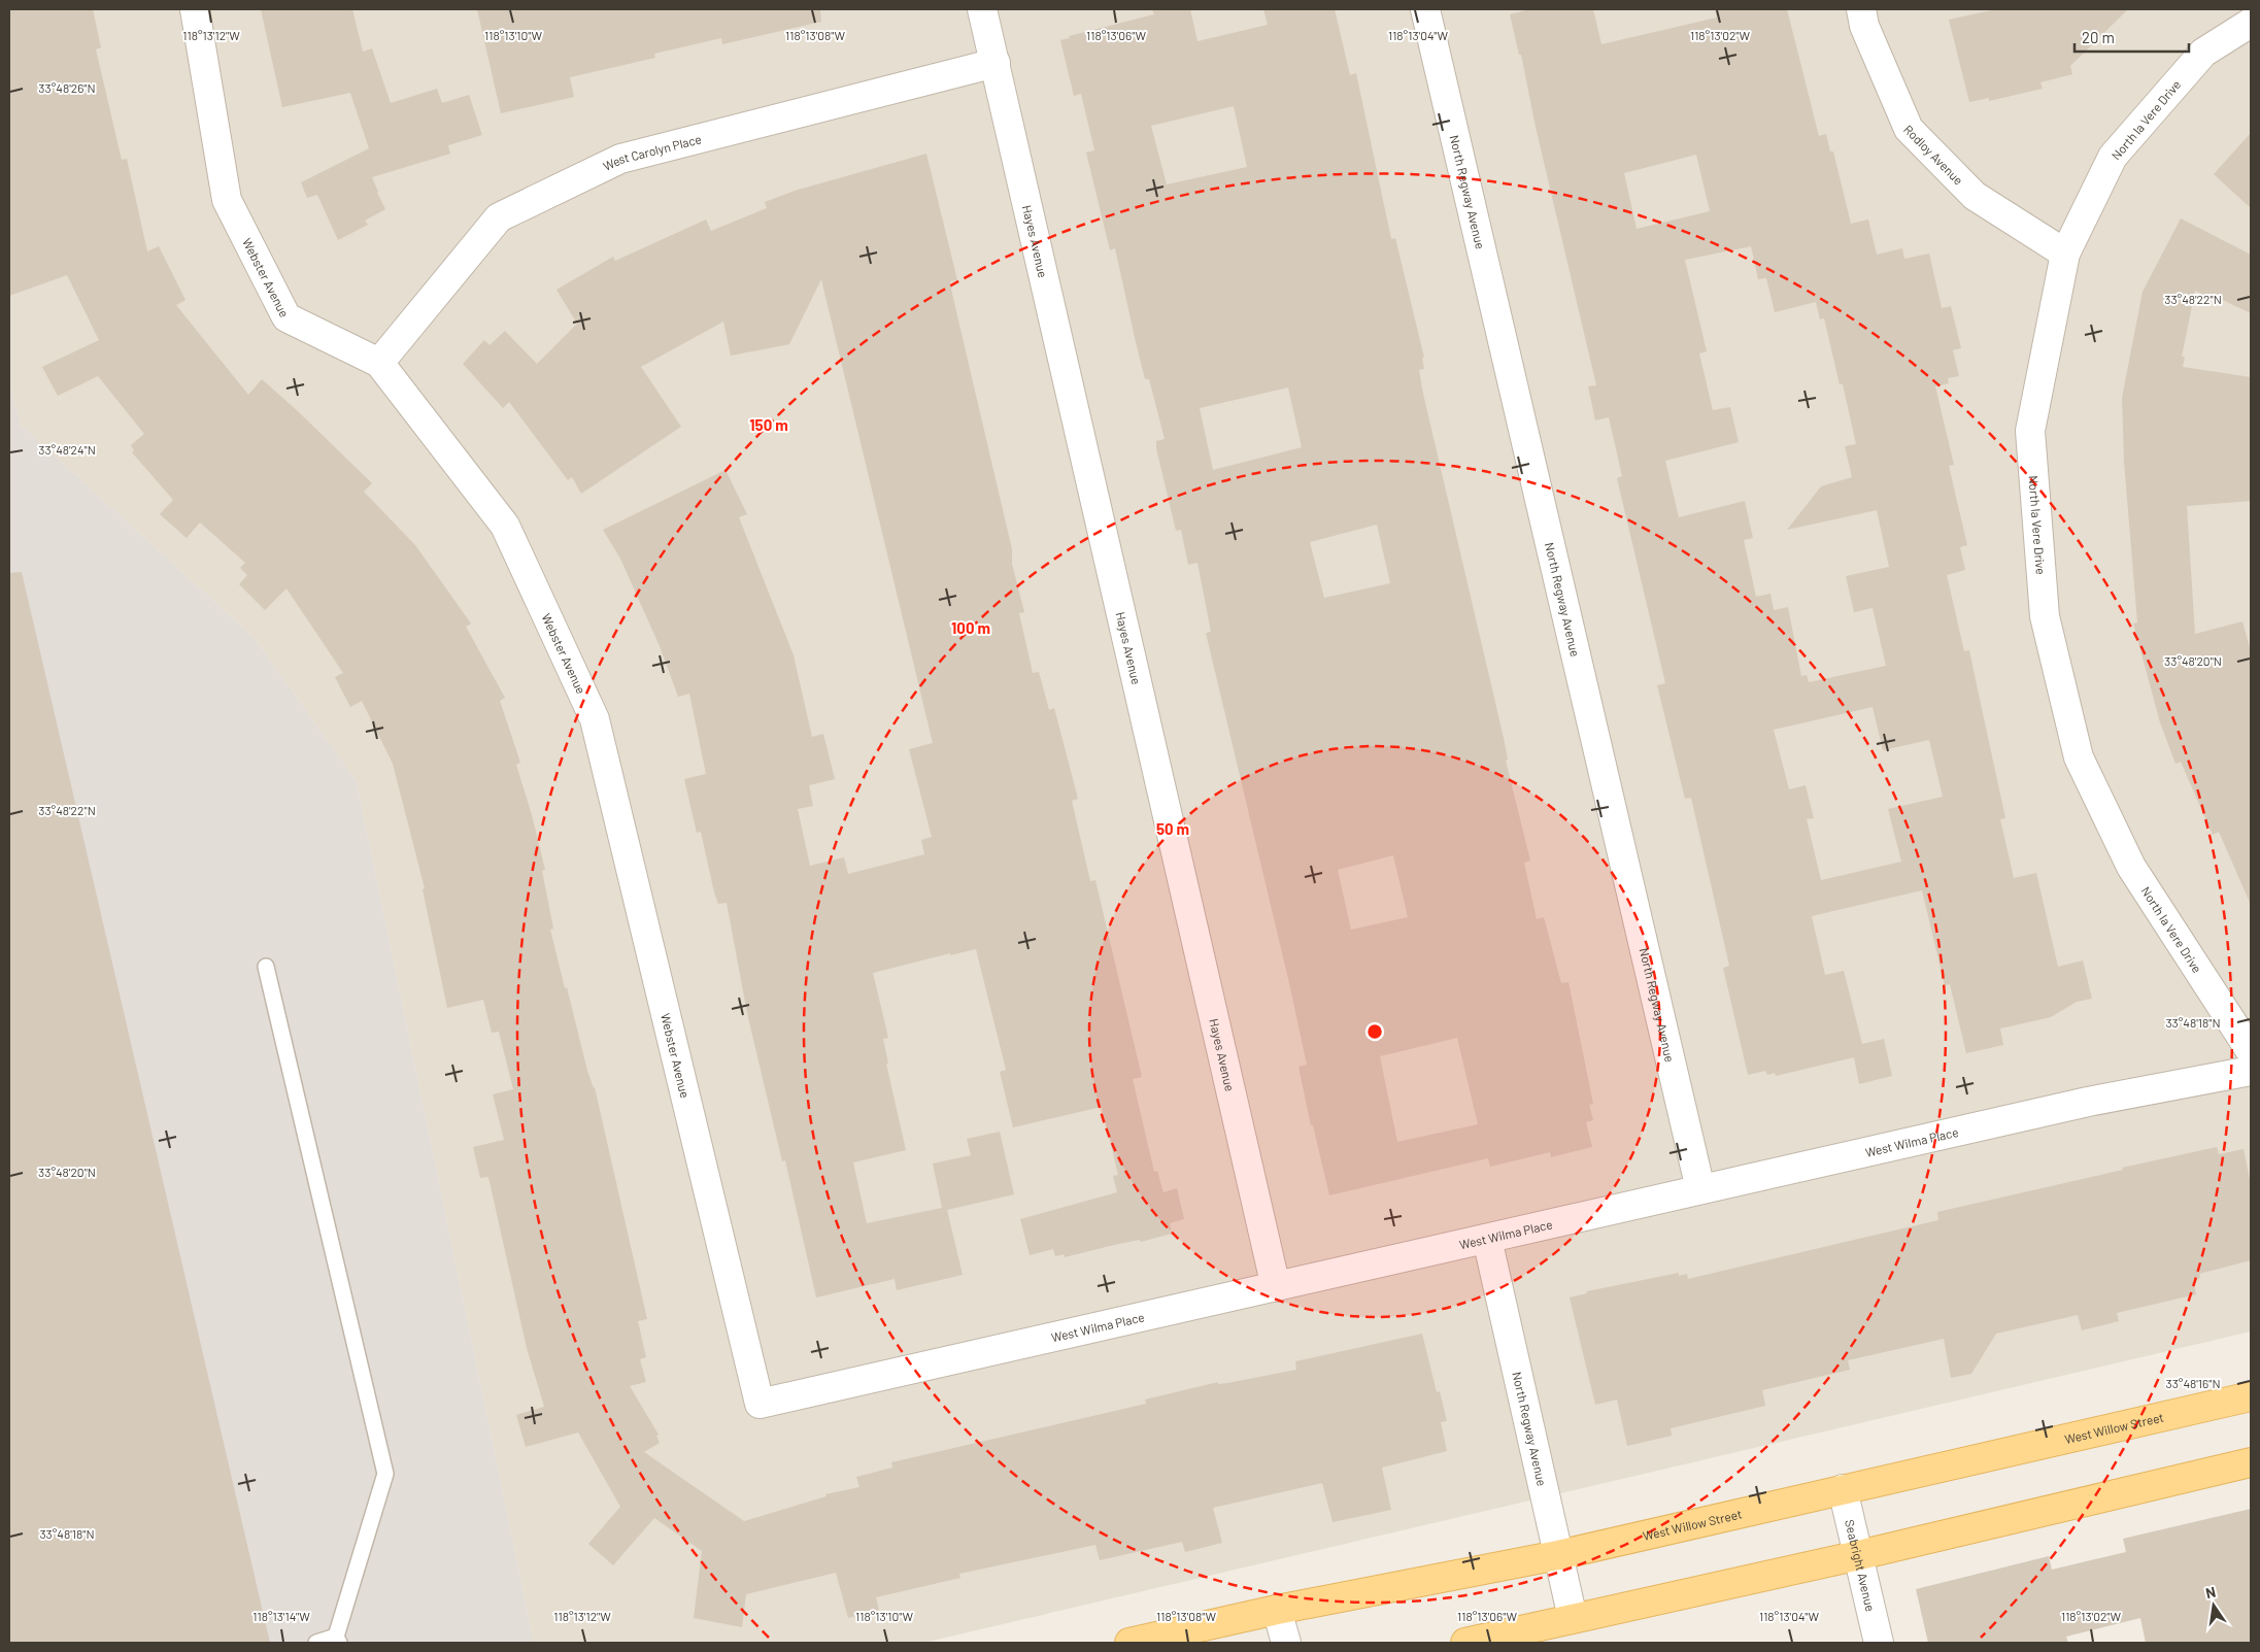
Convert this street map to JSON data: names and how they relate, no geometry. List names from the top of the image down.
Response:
{
  "streets": {
    "main road": ["West Willow Street"],
    "street": [
      "North la Vere Drive",
      "West Carolyn Place",
      "Rodloy Avenue",
      "North Regway Avenue",
      "Hayes Avenue",
      "Webster Avenue",
      "West Wilma Place",
      "Seabright Avenue"
    ]
  },
  "crossings": [
    ["North la Vere Drive", "Rodloy Avenue"],
    ["West Carolyn Place", "Hayes Avenue"],
    ["West Carolyn Place", "Webster Avenue"],
    ["North Regway Avenue", "West Wilma Place"],
    ["North Regway Avenue", "West Willow Street"],
    ["Hayes Avenue", "West Wilma Place"],
    ["Webster Avenue", "West Wilma Place"],
    ["West Willow Street", "Seabright Avenue"]
  ],
  "scale_bar": "20 m",
  "north": "top",
  "coordinates": [
    "118°13'12\"W",
    "118°13'10\"W",
    "118°13'08\"W",
    "118°13'06\"W",
    "118°13'04\"W",
    "118°13'02\"W",
    "33°48'26\"N",
    "33°48'22\"N",
    "33°48'24\"N",
    "33°48'20\"N",
    "33°48'18\"N",
    "33°48'16\"N",
    "118°13'14\"W"
  ],
  "rings": ["150 m", "100 m", "50 m"]
}
